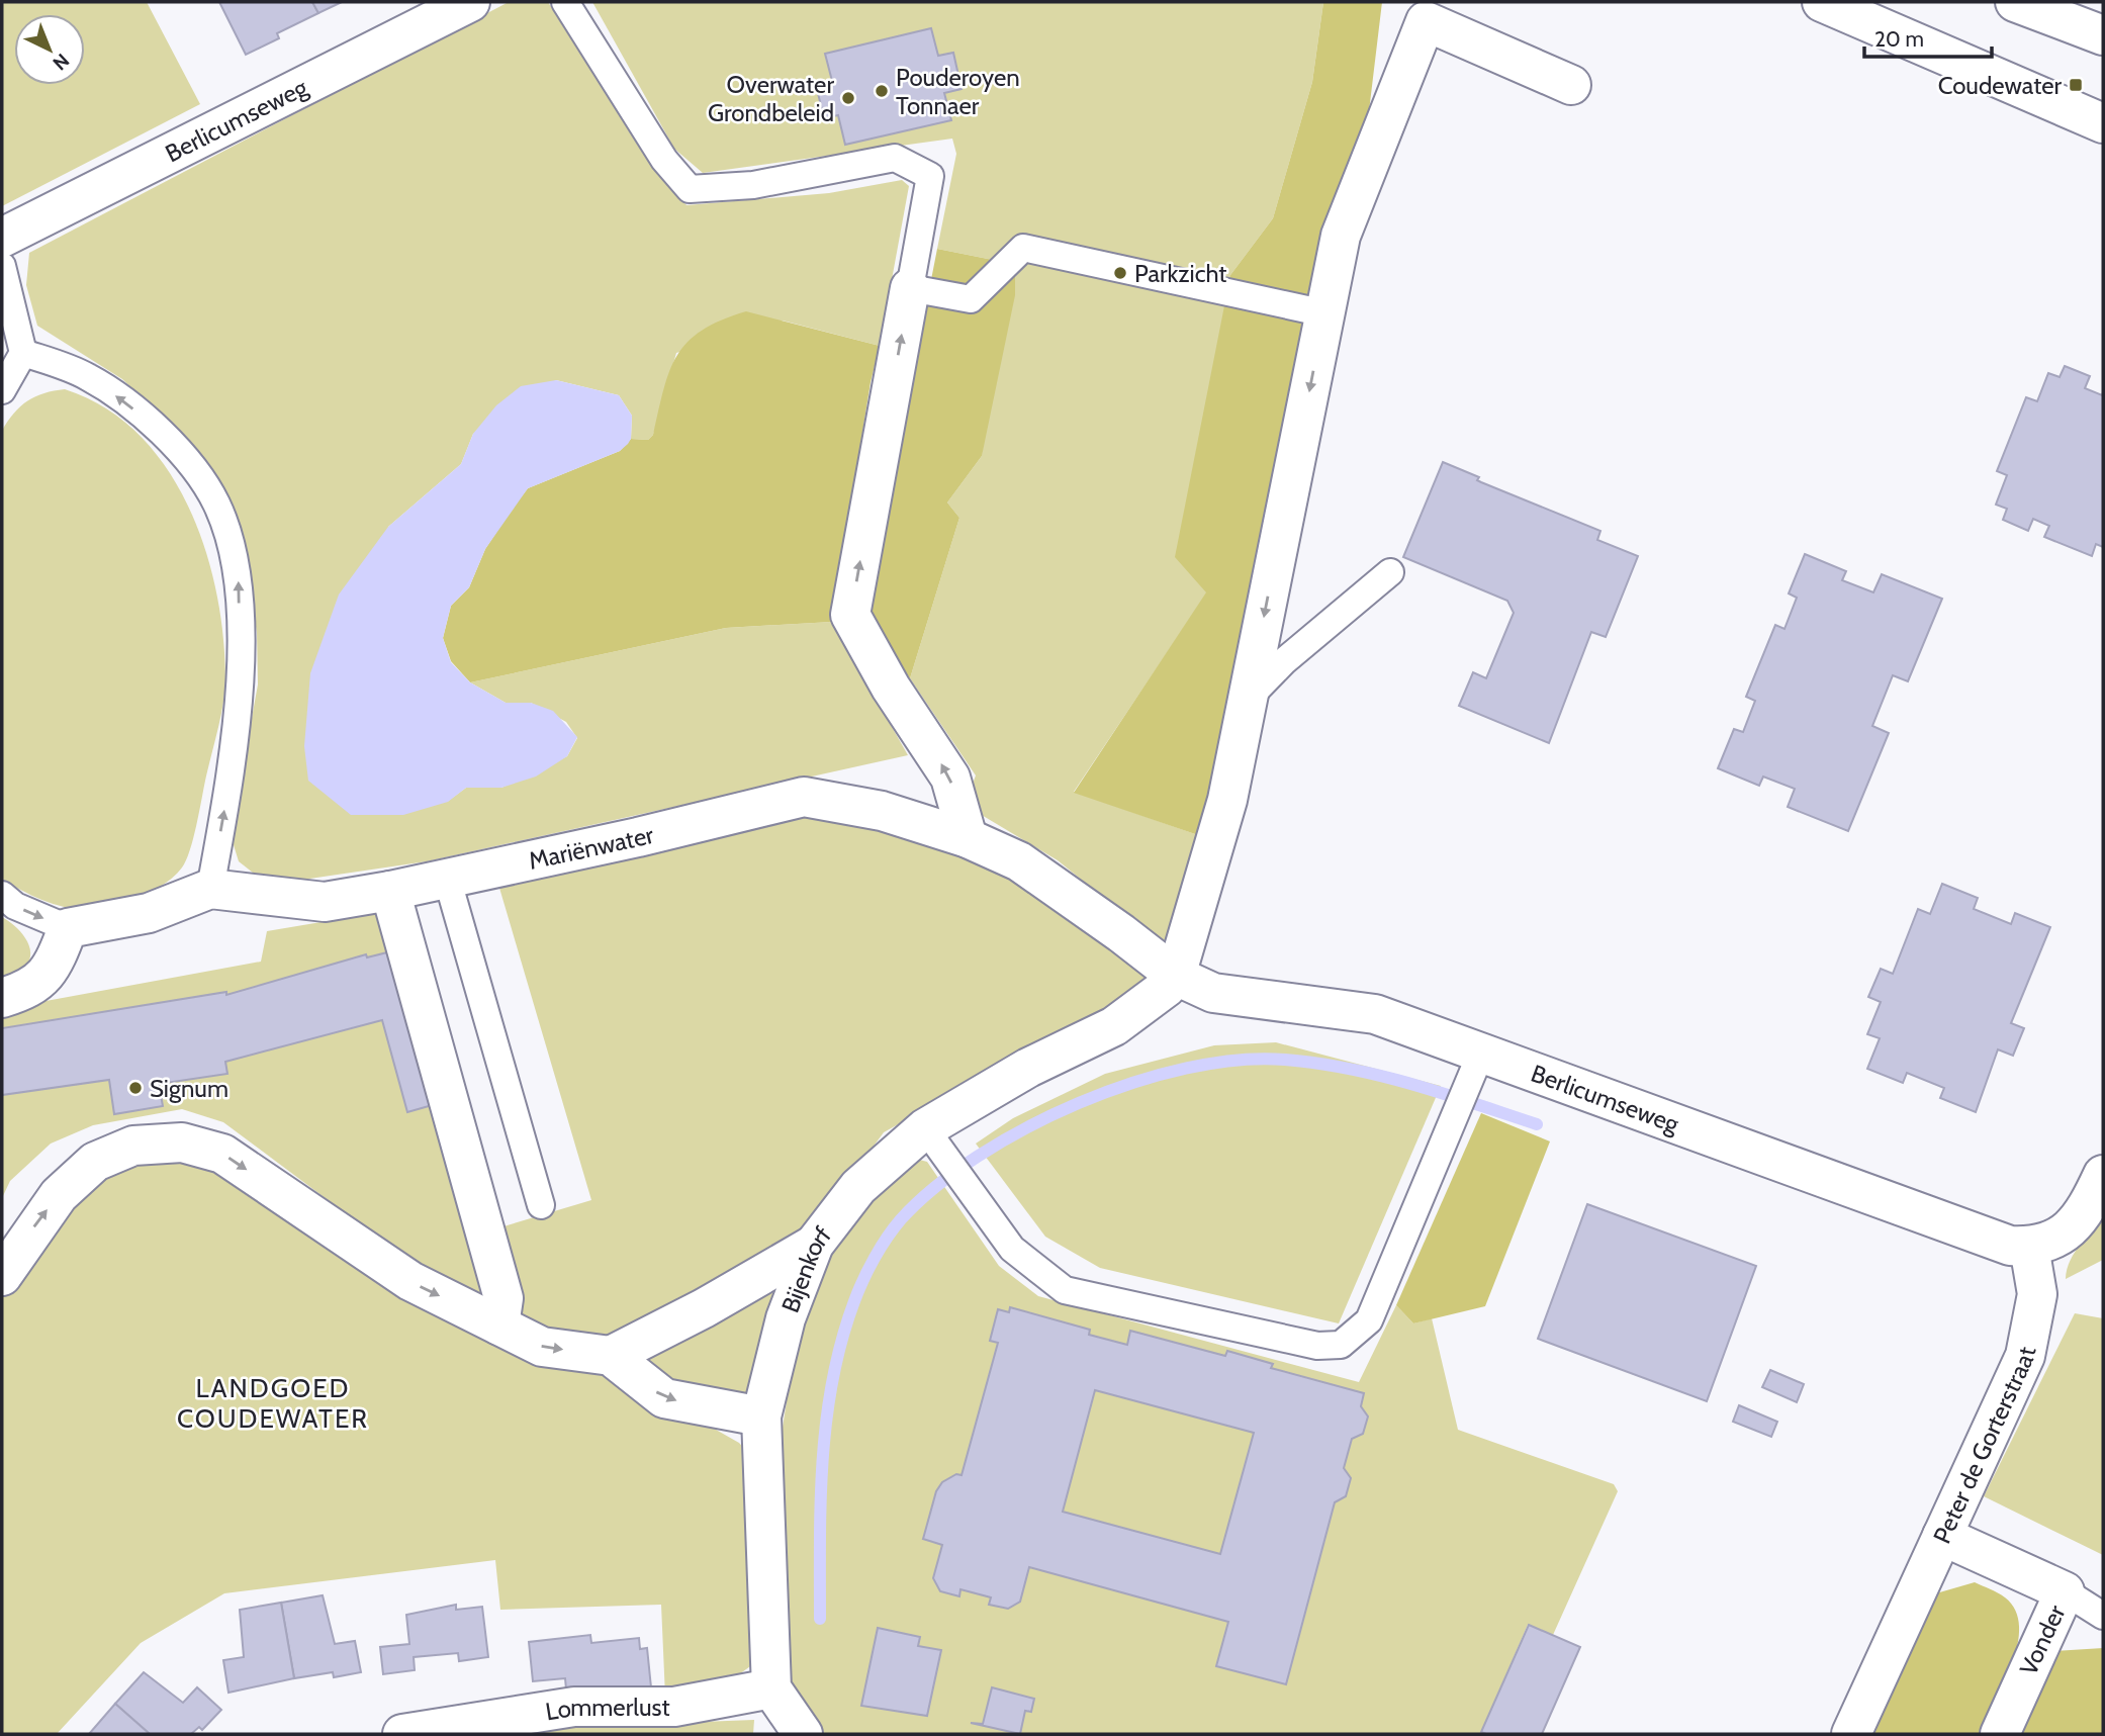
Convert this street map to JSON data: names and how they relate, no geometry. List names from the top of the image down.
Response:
{
  "streets": {
    "street": [
      "Berlicumseweg",
      "Mariënwater",
      "Bijenkorf",
      "Peter de Gorterstraat",
      "Vonder",
      "Lommerlust"
    ]
  },
  "crossings": [
    ["Berlicumseweg", "Mariënwater"],
    ["Berlicumseweg", "Bijenkorf"],
    ["Berlicumseweg", "Peter de Gorterstraat"],
    ["Mariënwater", "Bijenkorf"],
    ["Bijenkorf", "Lommerlust"],
    ["Peter de Gorterstraat", "Vonder"]
  ],
  "districts": ["LANDGOED COUDEWATER"],
  "places": {
    "transit": ["Coudewater"],
    "other": [
      "Pouderoyen Tonnaer",
      "Overwater Grondbeleid",
      "Parkzicht",
      "Signum"
    ]
  },
  "scale_bar": "20 m",
  "north": "bottom right"
}
